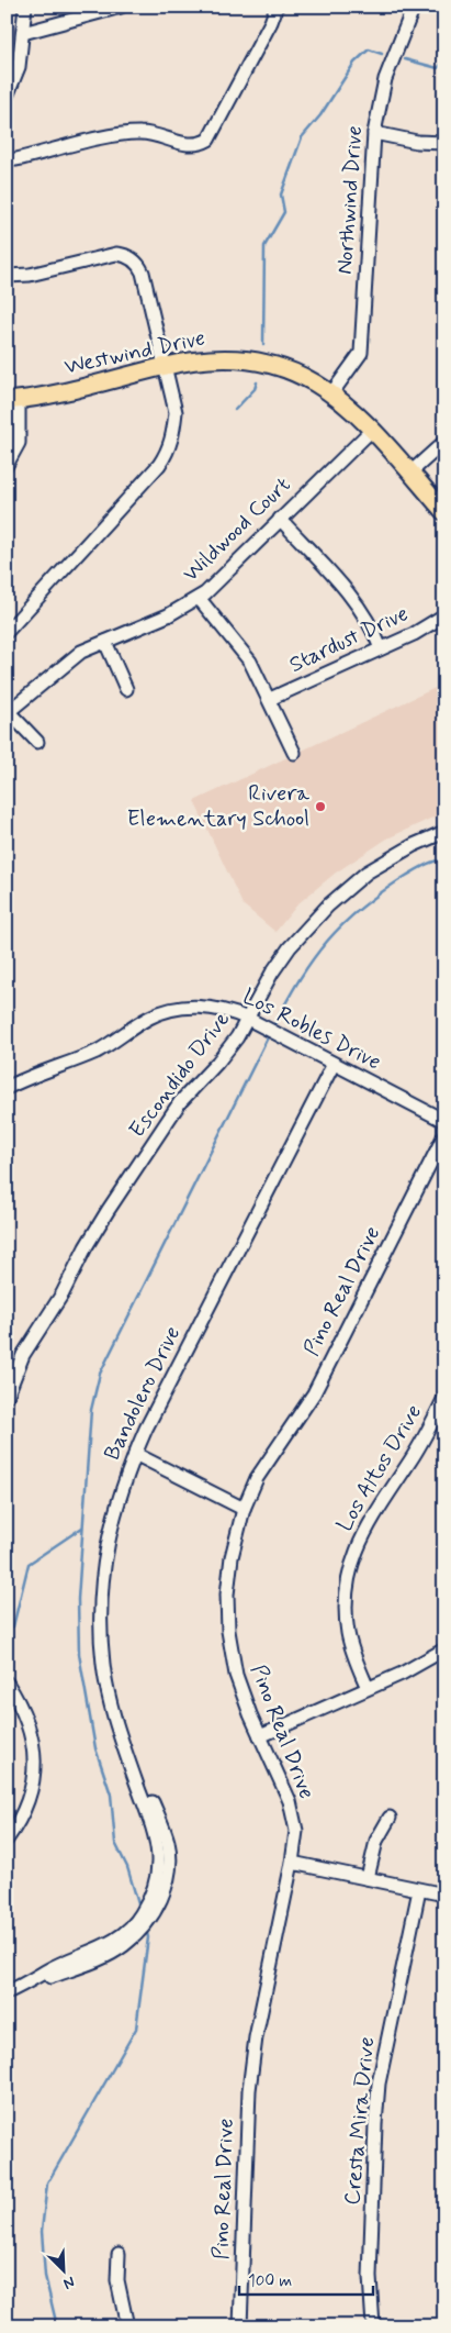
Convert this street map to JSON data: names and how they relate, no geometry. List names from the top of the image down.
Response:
{
  "streets": {
    "main road": ["Westwind Drive"],
    "street": [
      "Northwind Drive",
      "Wildwood Court",
      "Stardust Drive",
      "Los Robles Drive",
      "Escondido Drive",
      "Pino Real Drive",
      "Bandolero Drive",
      "Los Altos Drive",
      "Cresta Mira Drive"
    ]
  },
  "crossings": [
    ["Northwind Drive", "Westwind Drive"],
    ["Westwind Drive", "Wildwood Court"],
    ["Los Robles Drive", "Escondido Drive"],
    ["Los Robles Drive", "Bandolero Drive"]
  ],
  "places": ["Rivera Elementary School"],
  "scale_bar": "100 m",
  "north": "bottom right"
}
